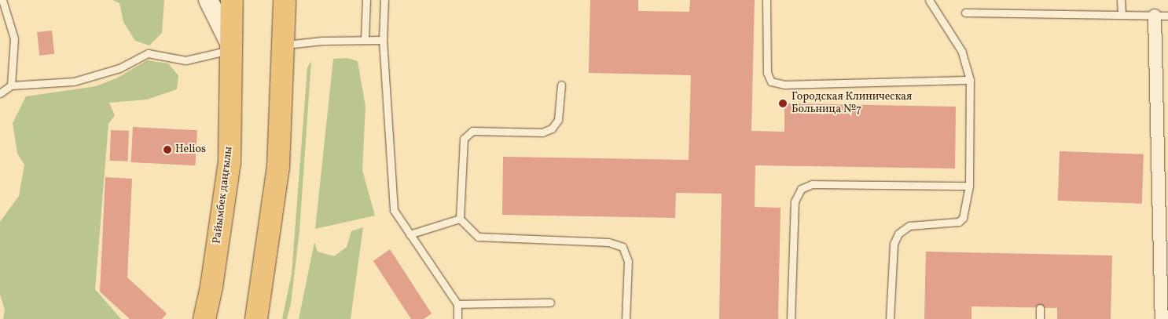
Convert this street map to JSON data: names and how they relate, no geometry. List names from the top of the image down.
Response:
{
  "streets": {
    "highway": ["Райымбек даңғылы"]
  },
  "places": ["Городская Клиническая Больница №7", "Helios"]
}
